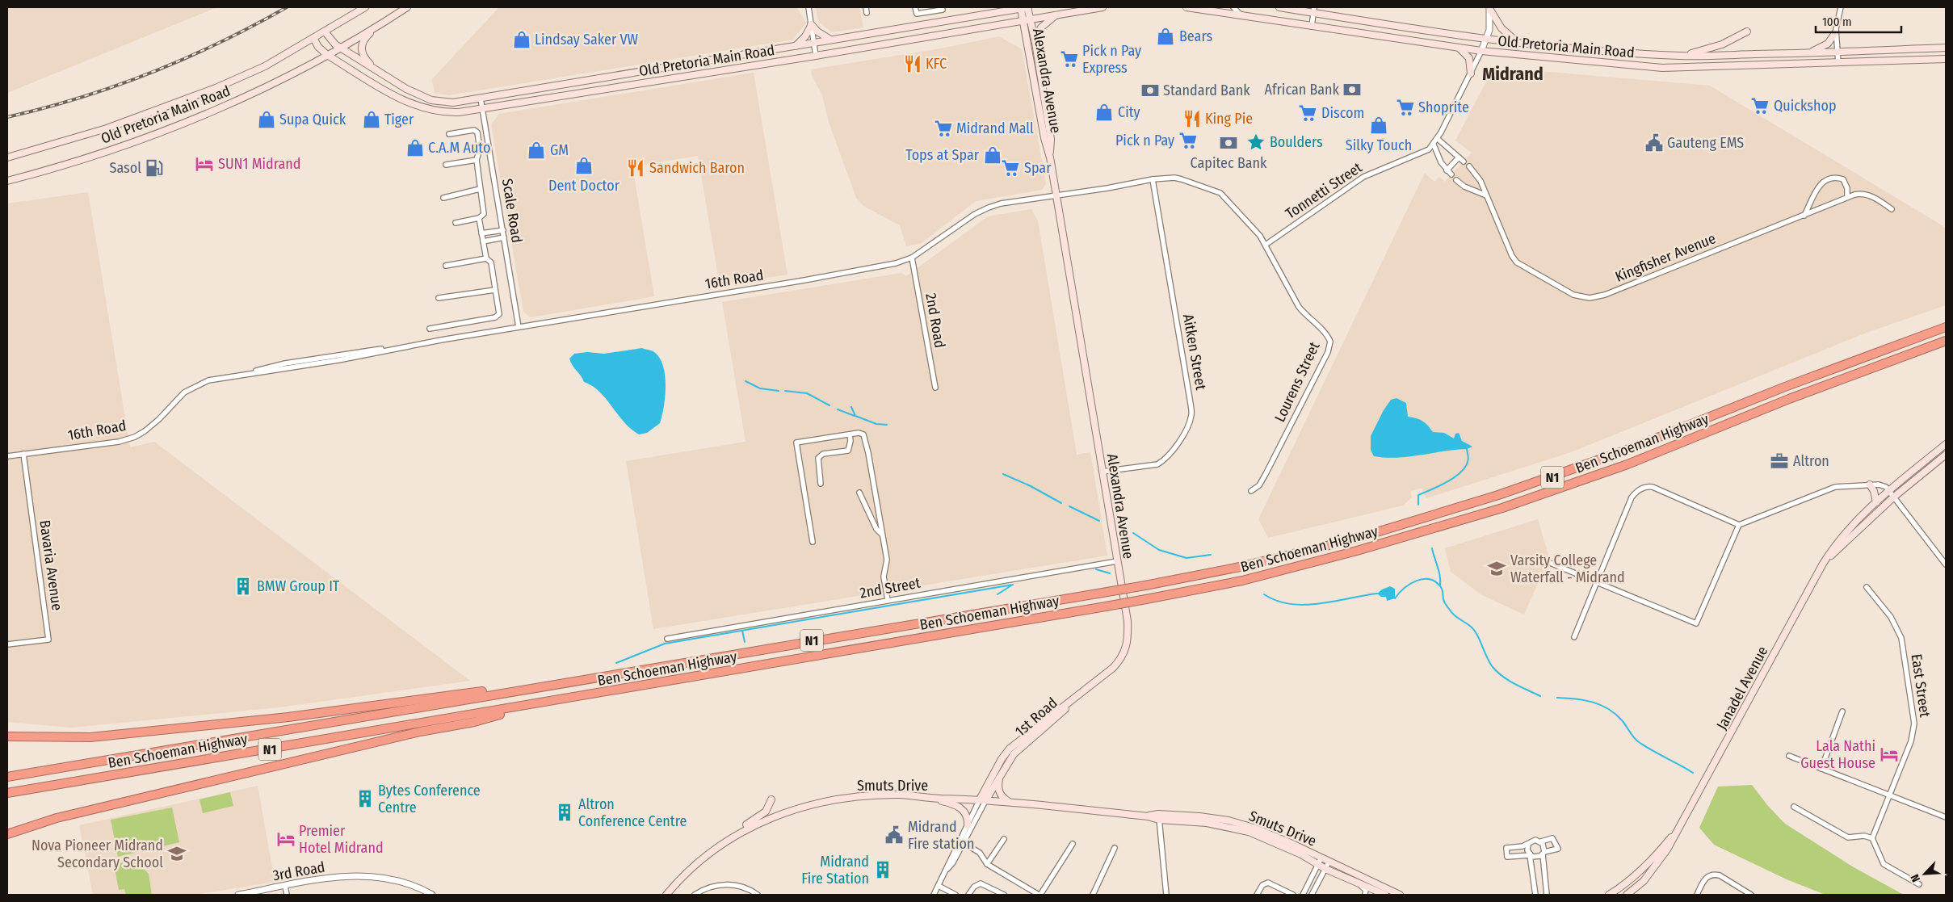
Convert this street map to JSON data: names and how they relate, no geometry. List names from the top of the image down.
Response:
{
  "streets": {
    "highway": ["Ben Schoeman Highway", "N1"],
    "main road": [
      "Old Pretoria Main Road",
      "Alexandra Avenue",
      "Janadel Avenue",
      "1st Road",
      "Smuts Drive"
    ],
    "street": [
      "Tonnetti Street",
      "Scale Road",
      "Kingfisher Avenue",
      "16th Road",
      "2nd Road",
      "Aitken Street",
      "Lourens Street",
      "Bavaria Avenue",
      "2nd Street",
      "East Street",
      "3rd Road"
    ]
  },
  "crossings": [
    ["Old Pretoria Main Road", "Alexandra Avenue"],
    ["Old Pretoria Main Road", "Tonnetti Street"],
    ["Old Pretoria Main Road", "Scale Road"],
    ["Alexandra Avenue", "16th Road"],
    ["Alexandra Avenue", "Aitken Street"],
    ["Alexandra Avenue", "2nd Street"],
    ["Alexandra Avenue", "1st Road"],
    ["Alexandra Avenue", "Smuts Drive"],
    ["Tonnetti Street", "Lourens Street"],
    ["Scale Road", "16th Road"],
    ["16th Road", "2nd Road"],
    ["16th Road", "Aitken Street"],
    ["16th Road", "Lourens Street"],
    ["16th Road", "Bavaria Avenue"],
    ["Aitken Street", "Lourens Street"]
  ],
  "districts": ["Midrand"],
  "places": {
    "shop": [
      "Bears",
      "Lindsay Saker VW",
      "City",
      "Supa Quick",
      "Tiger",
      "Silky Touch",
      "C.A.M Auto",
      "GM",
      "Tops at Spar",
      "Dent Doctor"
    ],
    "supermarket": [
      "Pick n Pay Express",
      "Quickshop",
      "Shoprite",
      "Discom",
      "Midrand Mall",
      "Pick n Pay",
      "Spar"
    ],
    "restaurant": ["KFC", "King Pie", "Sandwich Baron"],
    "bank": ["African Bank", "Standard Bank", "Capitec Bank"],
    "place": ["Boulders"],
    "public building": ["Gauteng EMS", "Midrand Fire station"],
    "hotel": ["SUN1 Midrand", "Lala Nathi Guest House", "Premier Hotel Midrand"],
    "fuel station": ["Sasol"],
    "office": ["Altron"],
    "school or university": ["Varsity College Waterfall - Midrand", "Nova Pioneer Midrand Secondary School"],
    "building": [
      "BMW Group IT",
      "Bytes Conference Centre",
      "Altron Conference Centre",
      "Midrand Fire Station"
    ]
  },
  "scale_bar": "100 m",
  "north": "bottom left"
}
